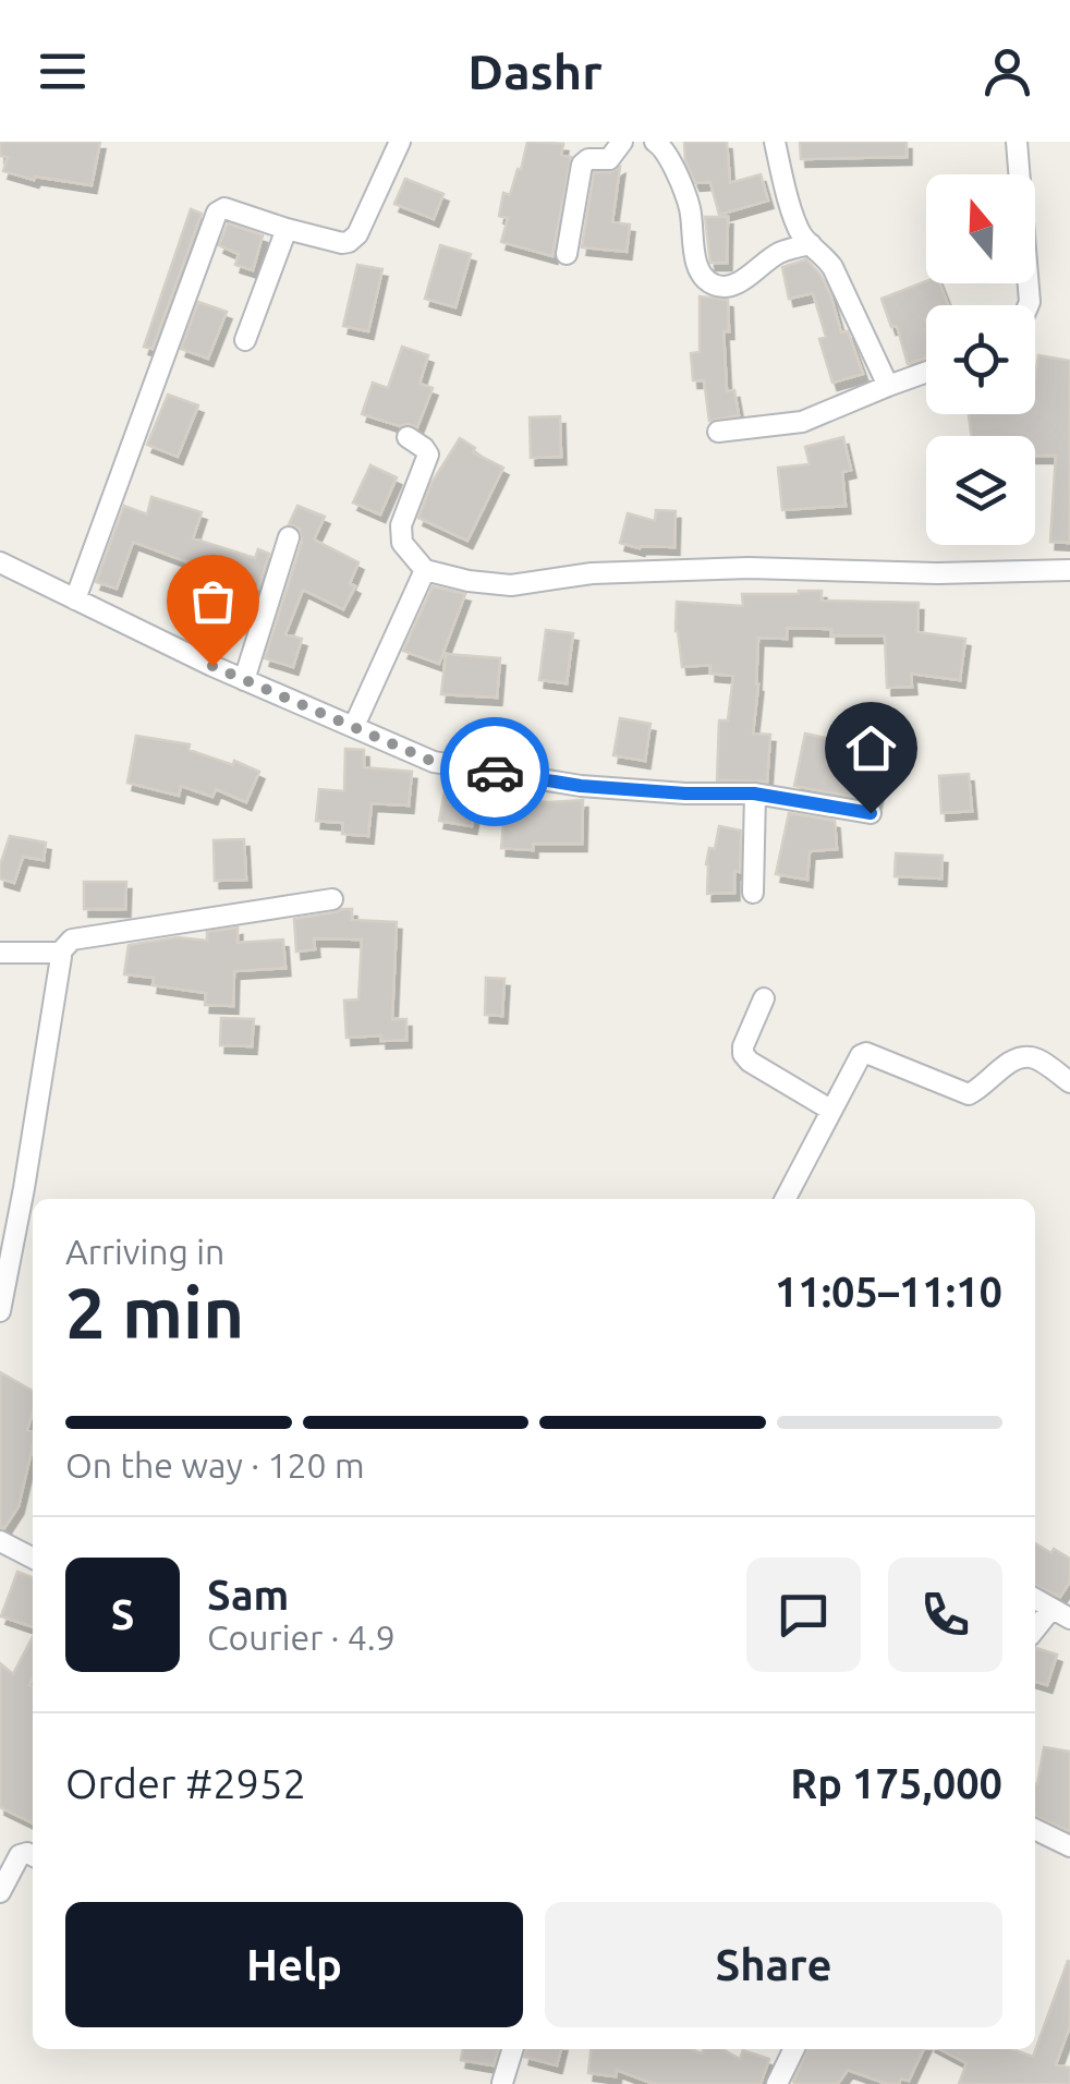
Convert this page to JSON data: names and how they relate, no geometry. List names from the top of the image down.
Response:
{
  "north": "top",
  "page": {
    "header": "Dashr",
    "heading": ["2 min", "Arriving in", "11:05–11:10"],
    "panel": [
      "Sam",
      "Courier · 4.9",
      "Order #2952",
      "Rp 175,000"
    ],
    "bar": "On the way · 120 m",
    "round": "S",
    "buttons": ["Help", "Share"]
  }
}
